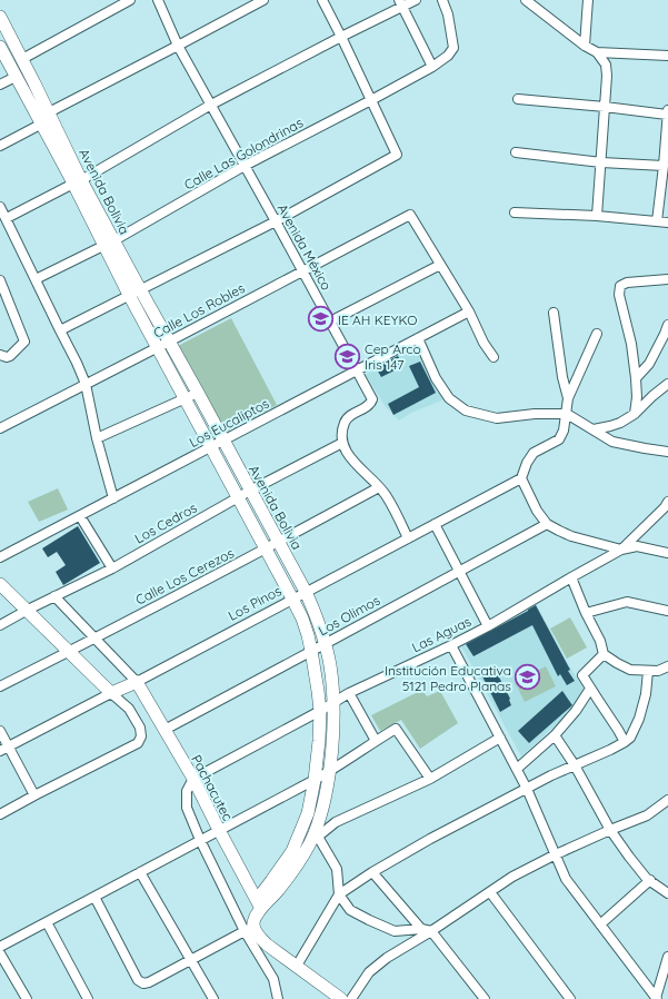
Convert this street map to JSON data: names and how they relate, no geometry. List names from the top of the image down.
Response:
{
  "streets": {
    "main road": ["Avenida Bolivia", "Los Pinos", "Pachacutec"],
    "street": [
      "Calle Las Golondrinas",
      "Avenida México",
      "Calle Los Robles",
      "Los Eucaliptos",
      "Los Cedros",
      "Calle Los Cerezos",
      "Los Olimos",
      "Las Aguas"
    ]
  },
  "crossings": [
    ["Calle Las Golondrinas", "Avenida Bolivia"],
    ["Calle Las Golondrinas", "Avenida México"],
    ["Avenida Bolivia", "Calle Los Robles"],
    ["Avenida Bolivia", "Los Eucaliptos"],
    ["Avenida Bolivia", "Los Cedros"],
    ["Avenida Bolivia", "Calle Los Cerezos"],
    ["Avenida Bolivia", "Los Pinos"],
    ["Avenida Bolivia", "Los Olimos"],
    ["Avenida Bolivia", "Las Aguas"],
    ["Avenida Bolivia", "Pachacutec"],
    ["Avenida México", "Calle Los Robles"],
    ["Avenida México", "Los Eucaliptos"],
    ["Avenida México", "Los Cedros"],
    ["Los Pinos", "Pachacutec"],
    ["Los Olimos", "Pachacutec"],
    ["Las Aguas", "Pachacutec"]
  ],
  "places": {
    "school or university": ["IE AH KEYKO", "Cep Arco Iris 147", "Institución Educativa 5121 Pedro Planas"]
  }
}
